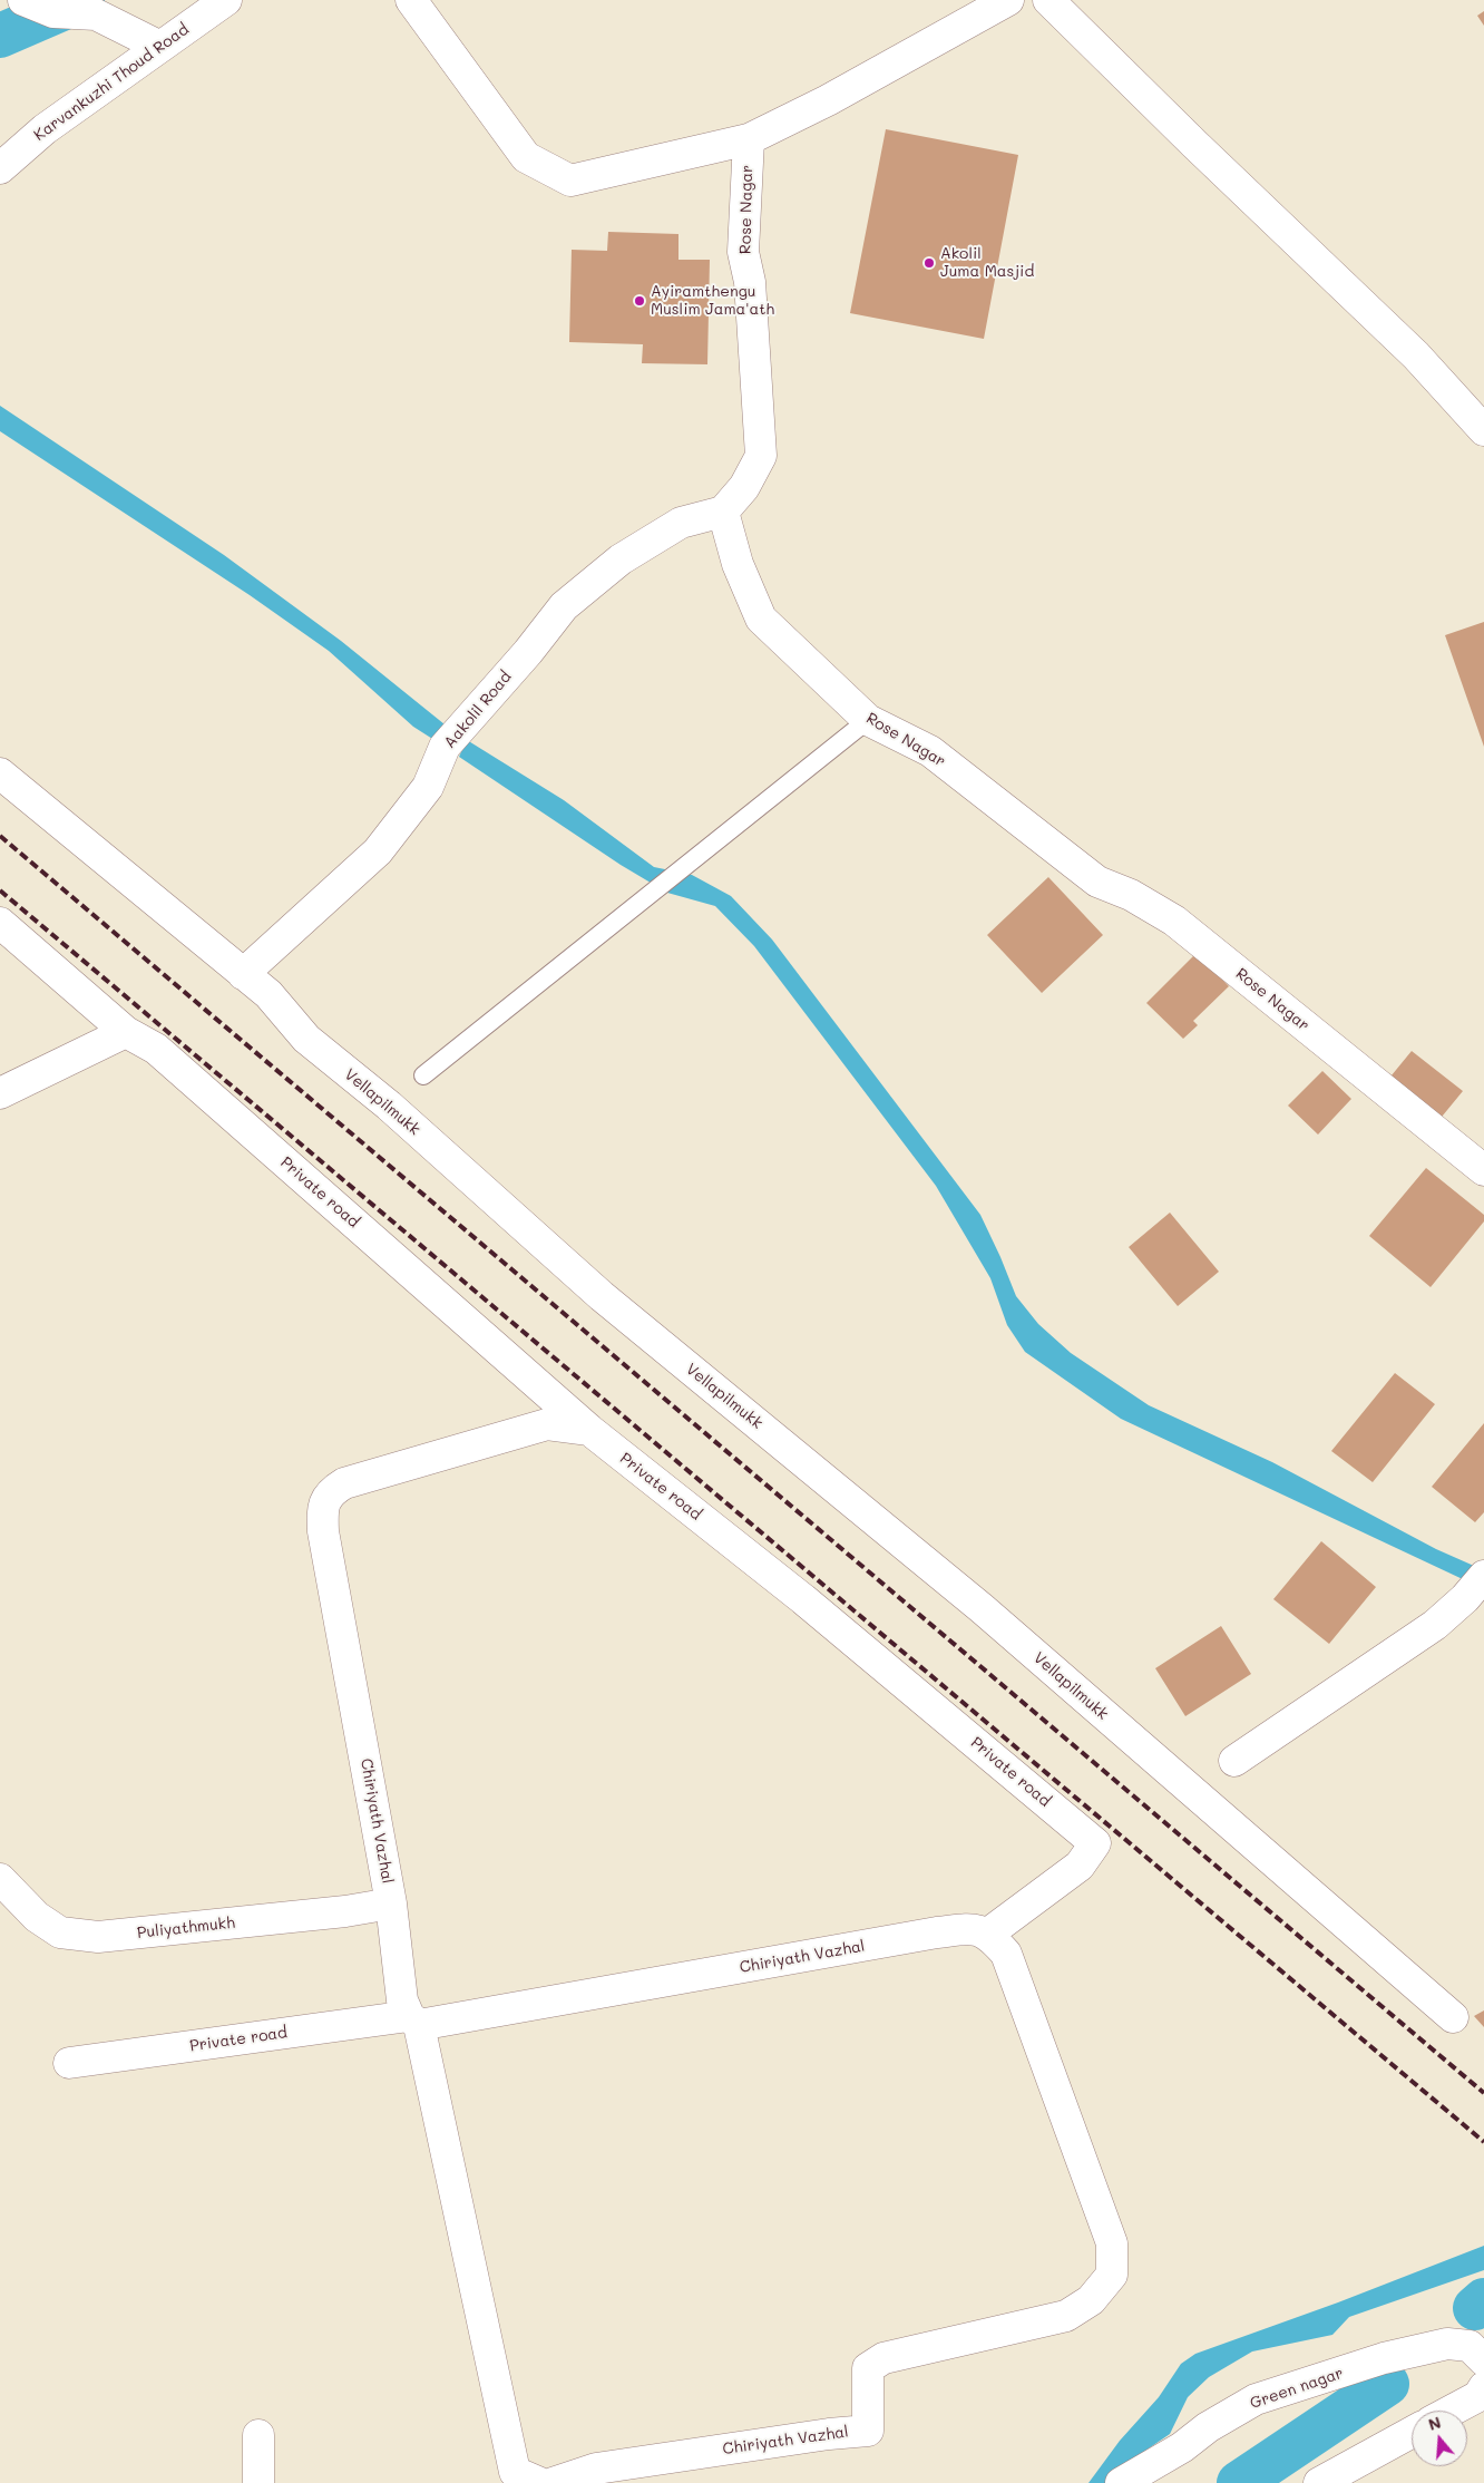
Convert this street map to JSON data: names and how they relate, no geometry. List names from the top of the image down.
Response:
{
  "streets": {
    "street": [
      "Karvankuzhi Thoud Road",
      "Rose Nagar",
      "Aakolil Road",
      "Vellapilmukk",
      "Private road",
      "Chiriyath Vazhal",
      "Puliyathmukh",
      "Green nagar"
    ]
  },
  "crossings": [
    ["Rose Nagar", "Aakolil Road"],
    ["Aakolil Road", "Vellapilmukk"],
    ["Private road", "Chiriyath Vazhal"],
    ["Chiriyath Vazhal", "Puliyathmukh"]
  ],
  "places": ["Akolil Juma Masjid", "Ayiramthengu Muslim Jama'ath"],
  "north": "top"
}
